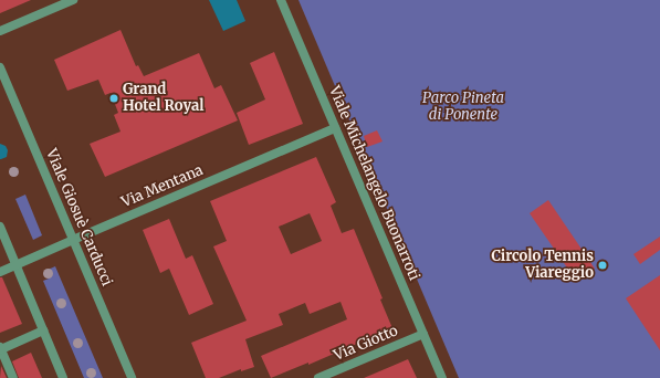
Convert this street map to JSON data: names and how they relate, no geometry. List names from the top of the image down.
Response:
{
  "streets": {
    "street": [
      "Viale Michelangelo Buonarroti",
      "Via Mentana",
      "Viale Giosuè Carducci",
      "Via Giotto"
    ]
  },
  "crossings": [
    ["Viale Michelangelo Buonarroti", "Via Mentana"],
    ["Viale Michelangelo Buonarroti", "Via Giotto"],
    ["Via Mentana", "Viale Giosuè Carducci"]
  ],
  "parks": ["Parco Pineta di Ponente"],
  "places": ["Grand Hotel Royal", "Circolo Tennis Viareggio"]
}
